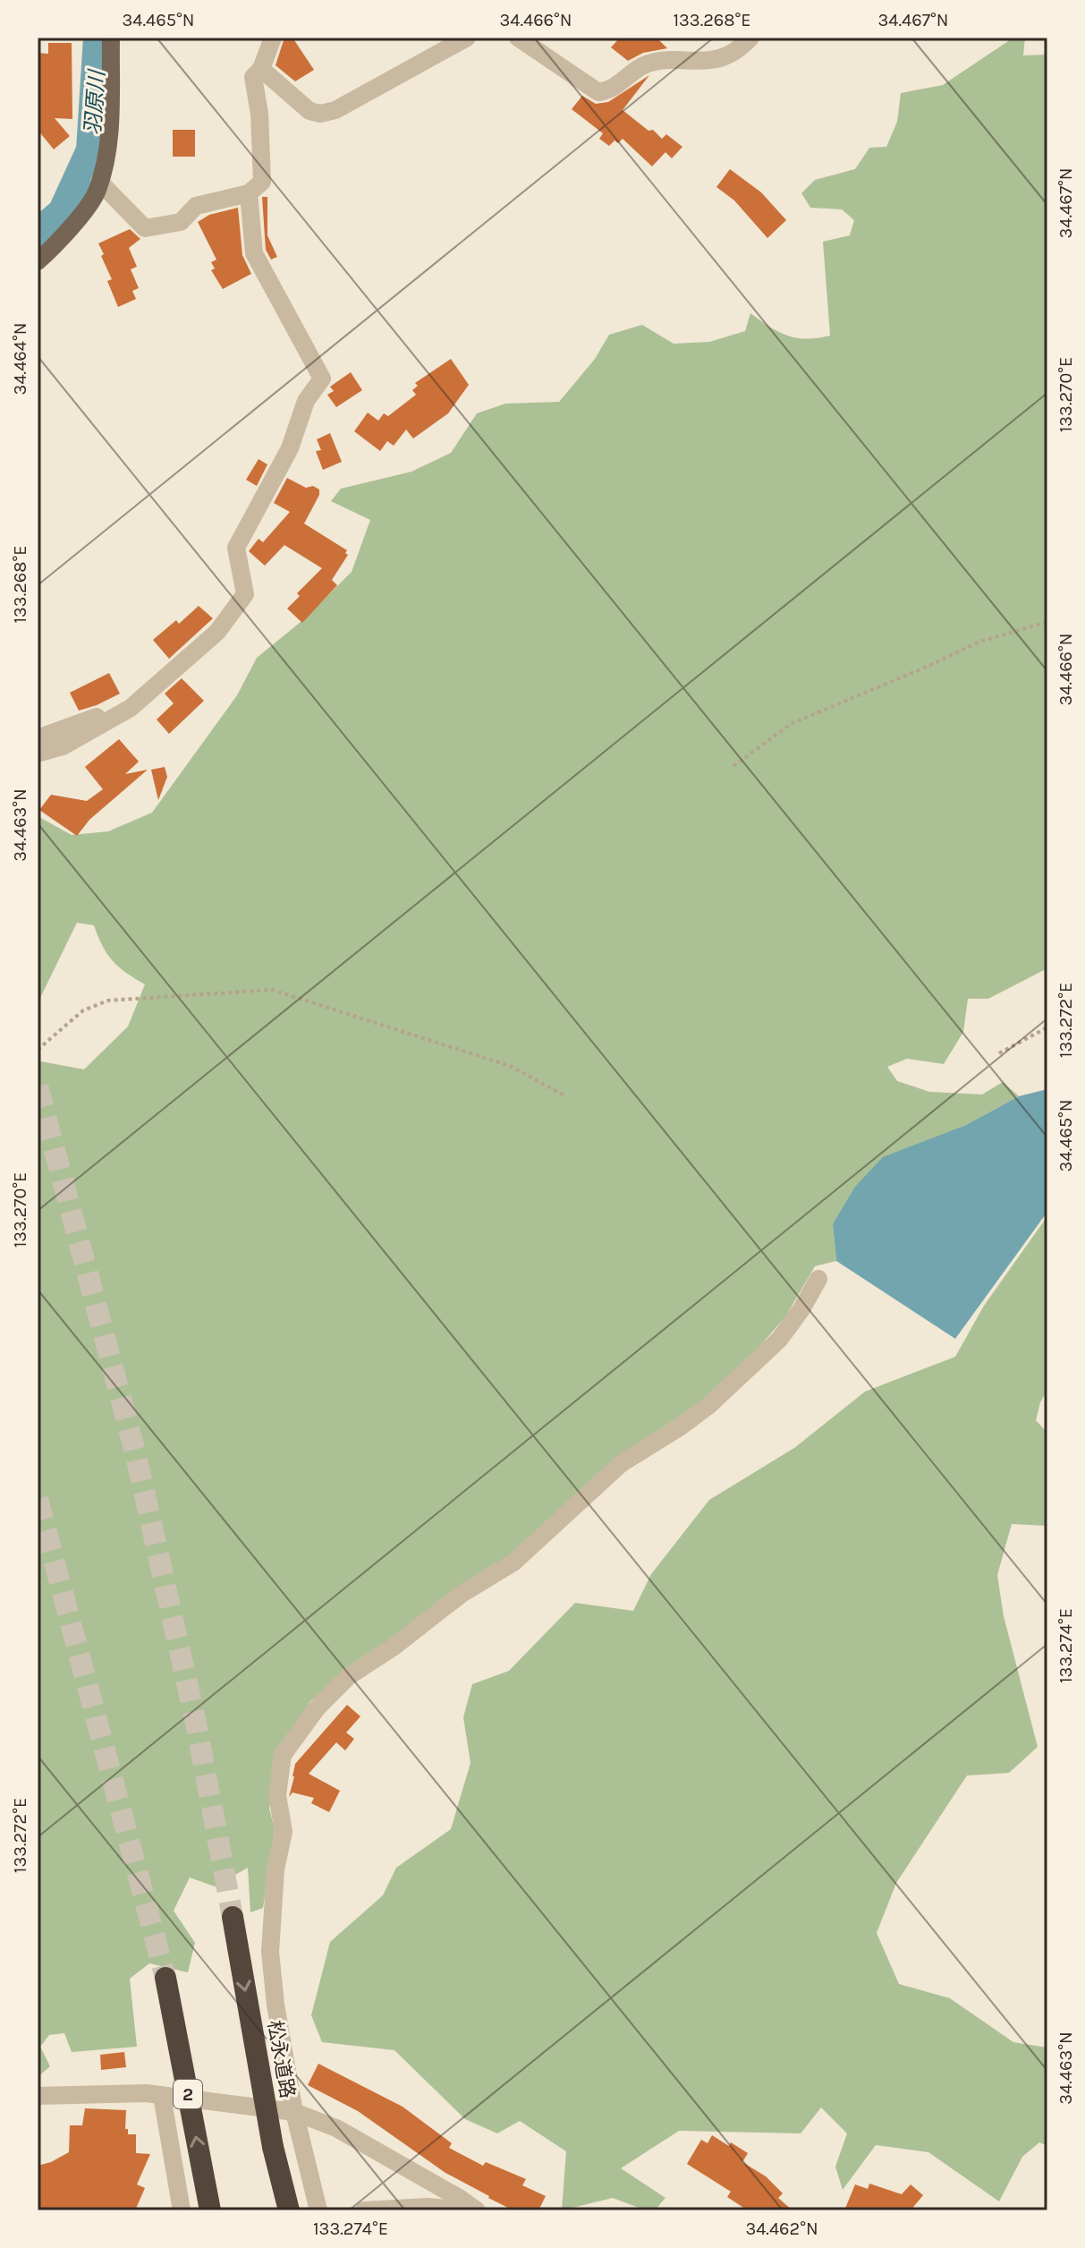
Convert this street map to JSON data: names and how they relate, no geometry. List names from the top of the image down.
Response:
{
  "streets": {
    "highway": ["松永道路", "2"]
  },
  "water": ["羽原川"],
  "coordinates": [
    "34.465°N",
    "34.466°N",
    "133.268°E",
    "34.467°N",
    "34.464°N",
    "133.270°E",
    "34.463°N",
    "133.272°E",
    "133.274°E",
    "34.462°N"
  ]
}
